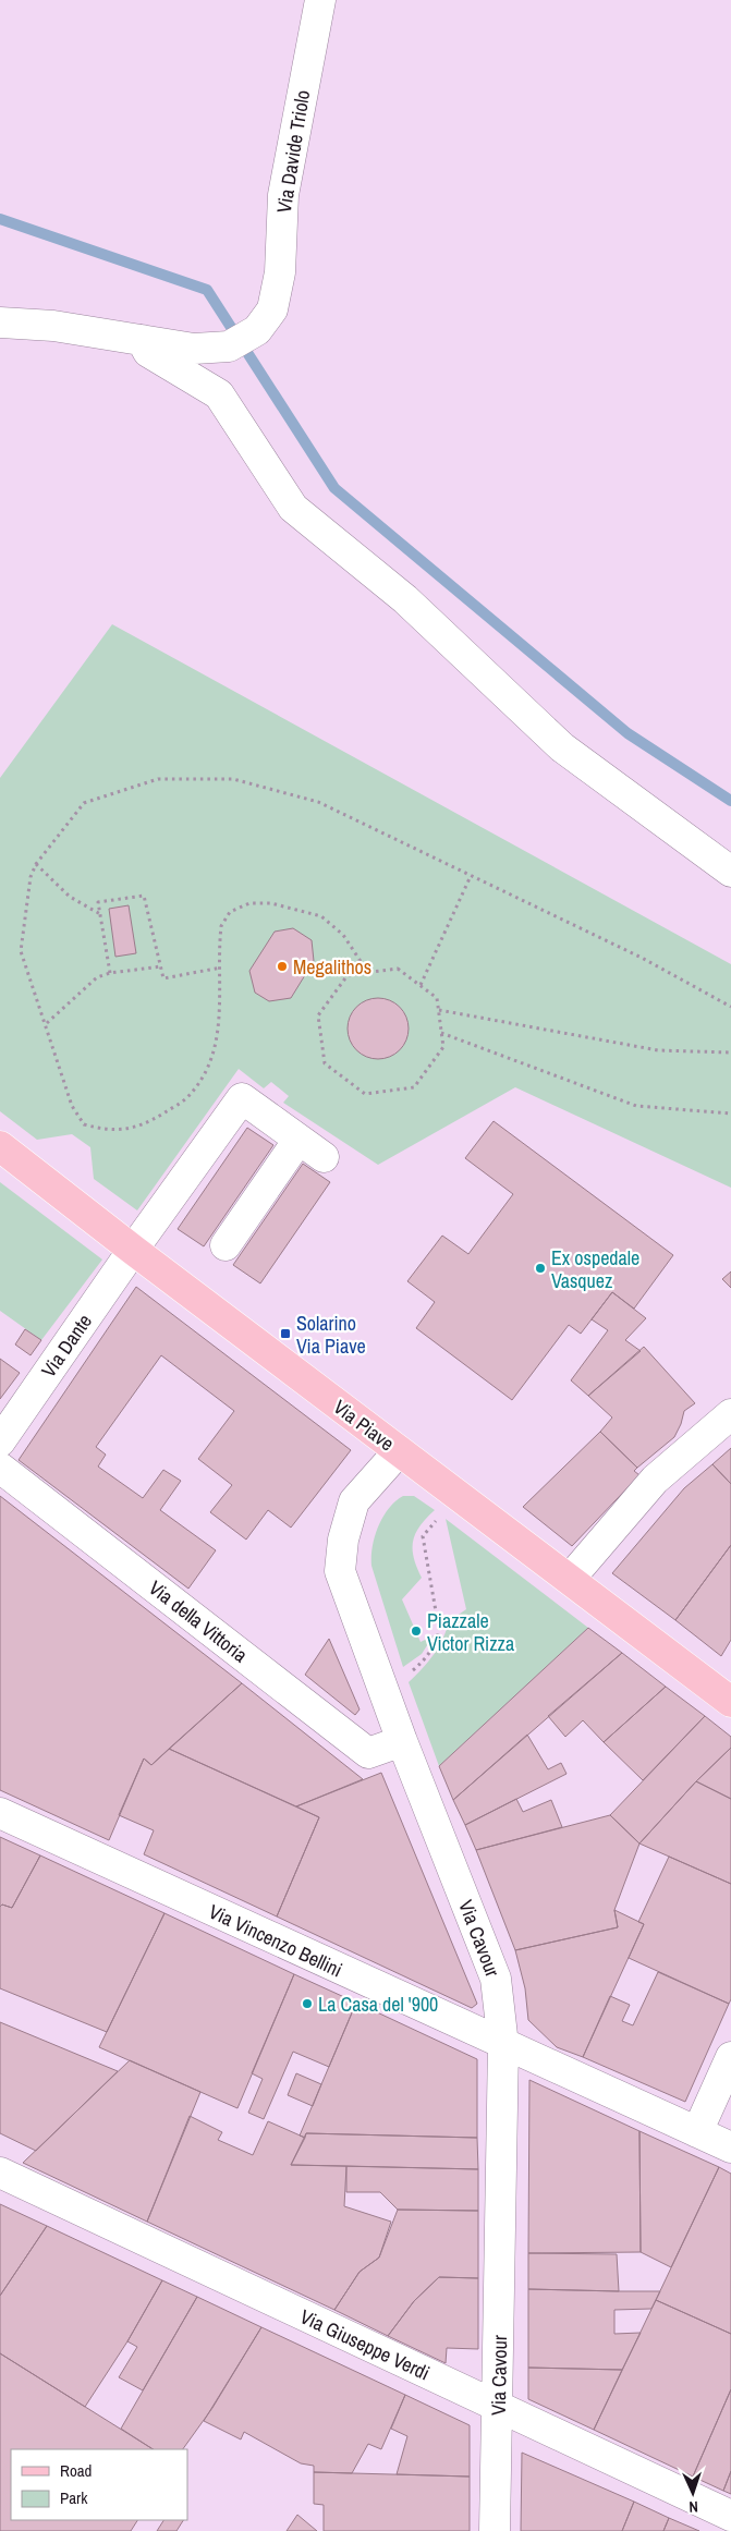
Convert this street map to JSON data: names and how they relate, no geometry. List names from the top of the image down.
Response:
{
  "streets": {
    "main road": ["Via Piave"],
    "street": [
      "Via Davide Triolo",
      "Via Dante",
      "Via della Vittoria",
      "Via Cavour",
      "Via Vincenzo Bellini",
      "Via Giuseppe Verdi"
    ]
  },
  "crossings": [
    ["Via Dante", "Via Piave"],
    ["Via Piave", "Via Cavour"],
    ["Via della Vittoria", "Via Cavour"],
    ["Via Cavour", "Via Vincenzo Bellini"],
    ["Via Cavour", "Via Giuseppe Verdi"]
  ],
  "places": {
    "other": [
      "Megalithos",
      "Ex ospedale Vasquez",
      "Piazzale Victor Rizza",
      "La Casa del '900"
    ],
    "transit": ["Solarino Via Piave"]
  },
  "legend": ["Road", "Park"],
  "north": "bottom"
}
